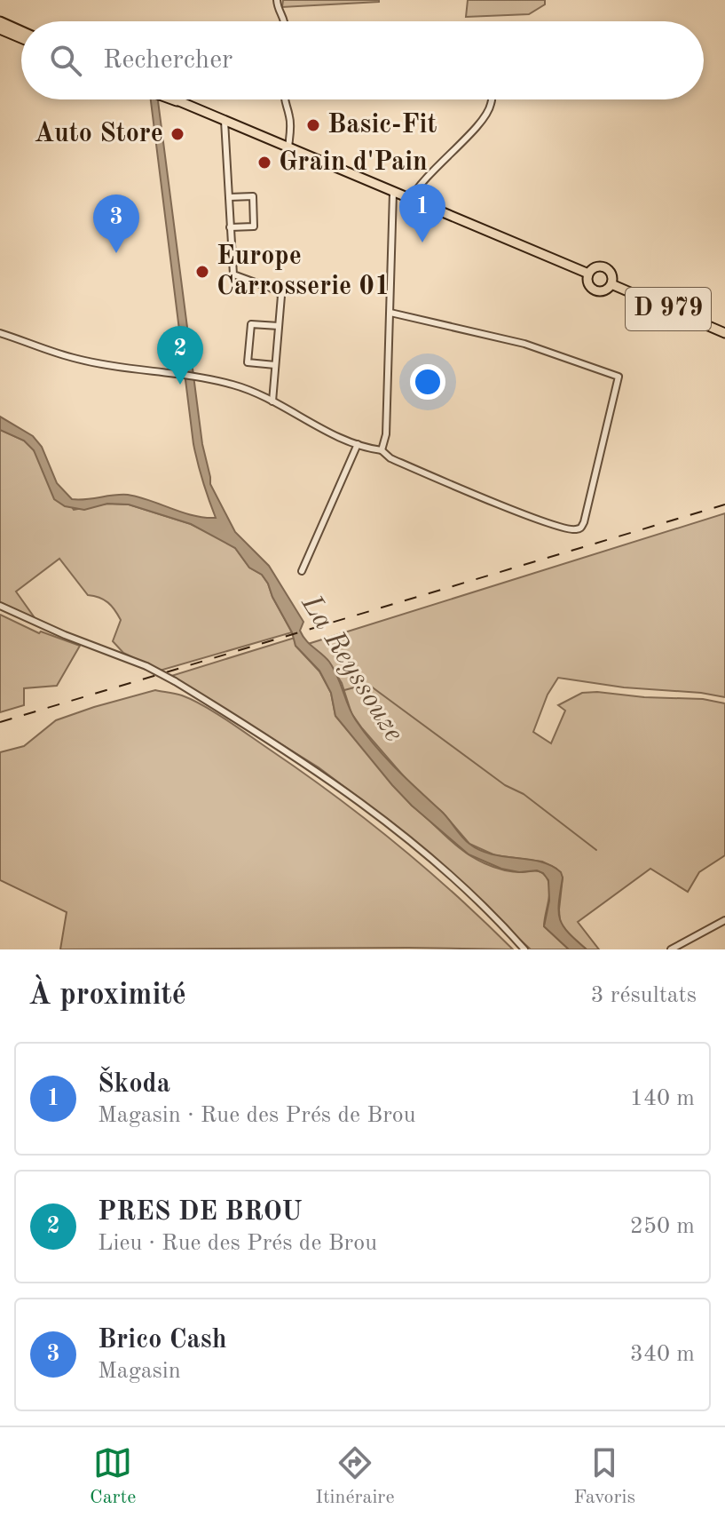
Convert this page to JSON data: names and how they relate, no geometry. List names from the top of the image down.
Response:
{
  "streets": {
    "main road": ["D 979"]
  },
  "water": ["La Reyssouze"],
  "places": [
    "Basic-Fit",
    "Auto Store",
    "Grain d'Pain",
    "Europe Carrosserie 01"
  ],
  "page": {
    "search": "Rechercher",
    "pins": ["1", "3", "2"],
    "heading": ["À proximité", "3 résultats"],
    "list": [
      {
        "mark": "1",
        "name": "Škoda",
        "note": "Magasin · Rue des Prés de Brou",
        "value": "140 m"
      },
      {
        "mark": "2",
        "name": "PRES DE BROU",
        "note": "Lieu · Rue des Prés de Brou",
        "value": "250 m"
      },
      {
        "mark": "3",
        "name": "Brico Cash",
        "note": "Magasin",
        "value": "340 m"
      }
    ],
    "nav": ["Carte", "Itinéraire", "Favoris"]
  }
}
